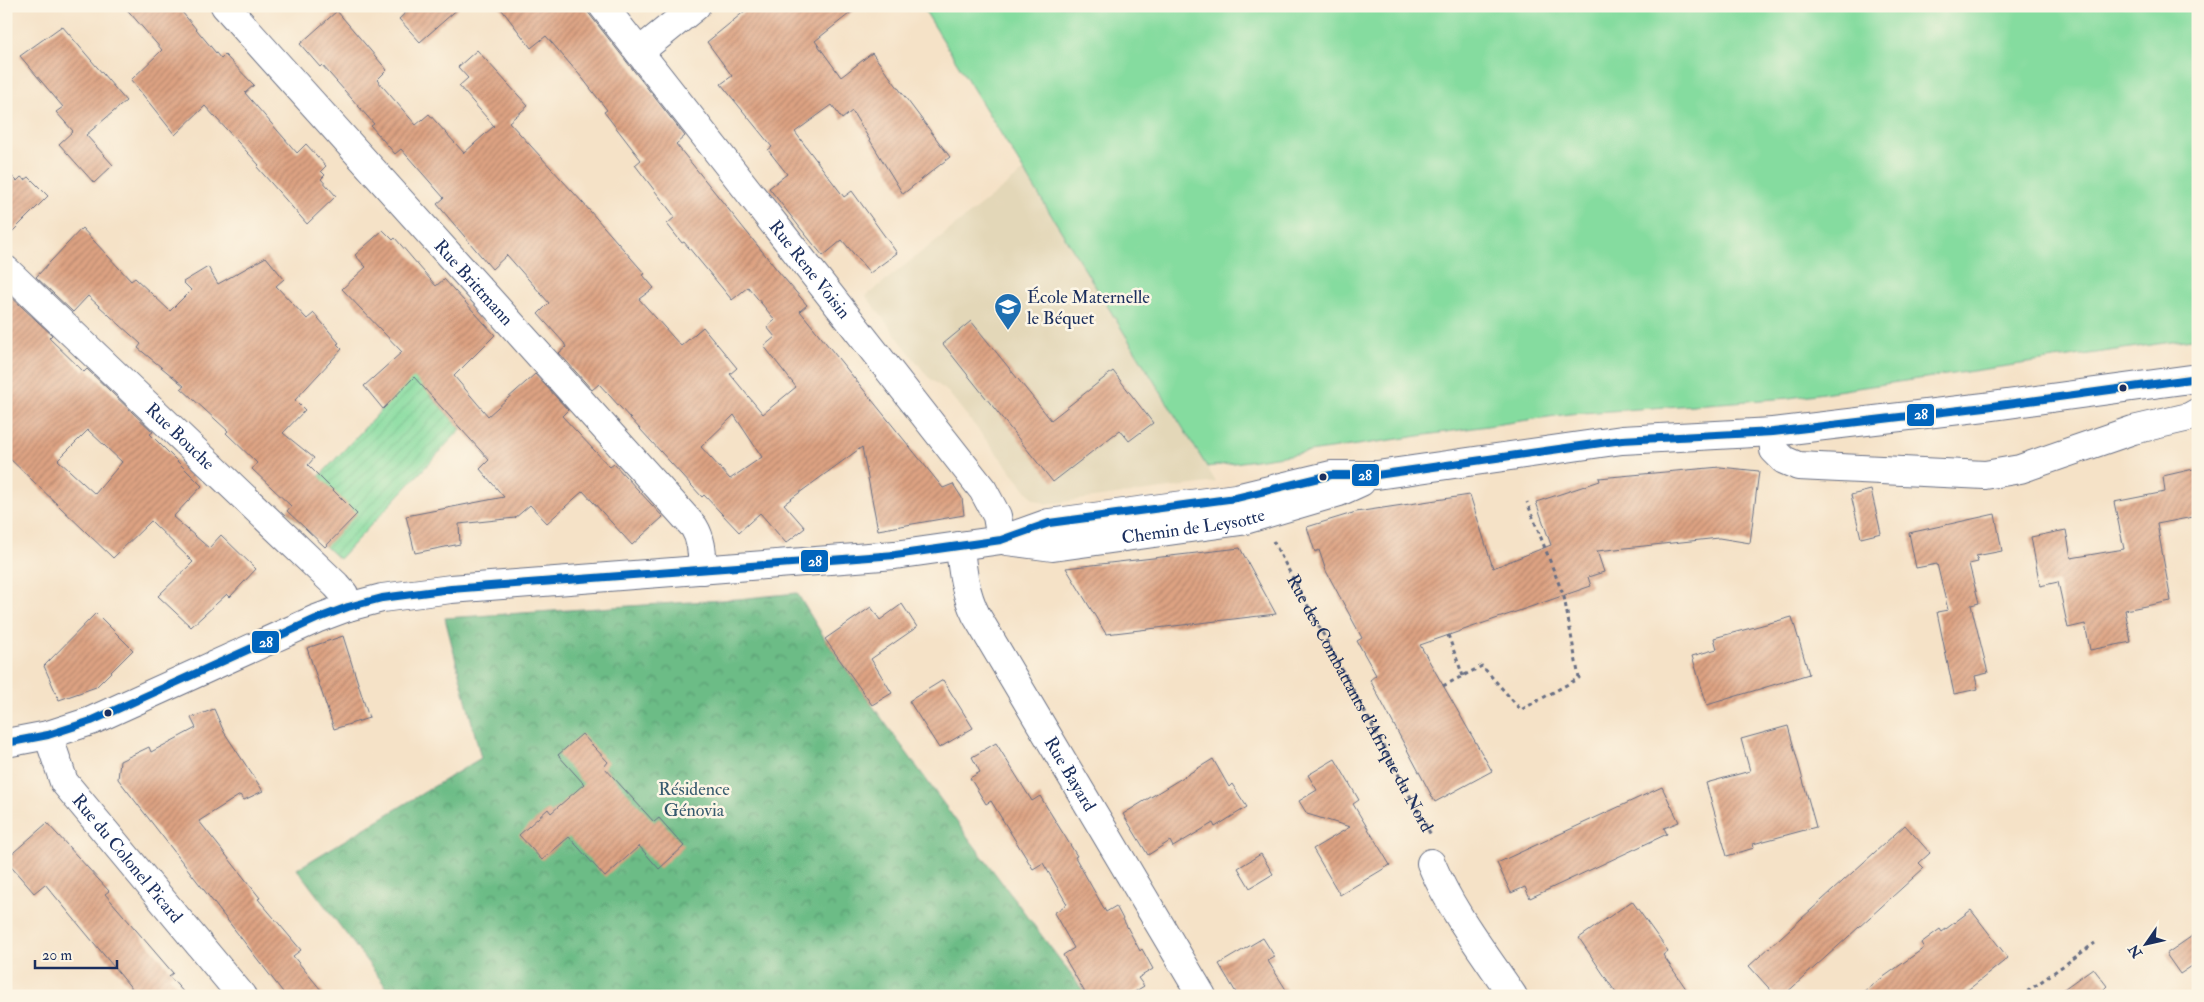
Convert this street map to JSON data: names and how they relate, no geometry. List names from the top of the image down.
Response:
{
  "streets": {
    "street": [
      "Rue Rene Voisin",
      "Rue Brittmann",
      "Rue Bouche",
      "Chemin de Leysotte",
      "Rue Bayard",
      "Rue du Colonel Picard"
    ],
    "path": ["Rue des Combattants d'Afrique du Nord"]
  },
  "crossings": [
    ["Rue Rene Voisin", "Chemin de Leysotte"],
    ["Rue Brittmann", "Chemin de Leysotte"],
    ["Rue Bouche", "Chemin de Leysotte"],
    ["Chemin de Leysotte", "Rue des Combattants d'Afrique du Nord"],
    ["Chemin de Leysotte", "Rue Bayard"],
    ["Chemin de Leysotte", "Rue du Colonel Picard"]
  ],
  "parks": ["Résidence Génovia"],
  "places": {
    "school or university": ["École Maternelle le Béquet"]
  },
  "lines": ["transit line 28"],
  "scale_bar": "20 m",
  "north": "bottom left"
}
